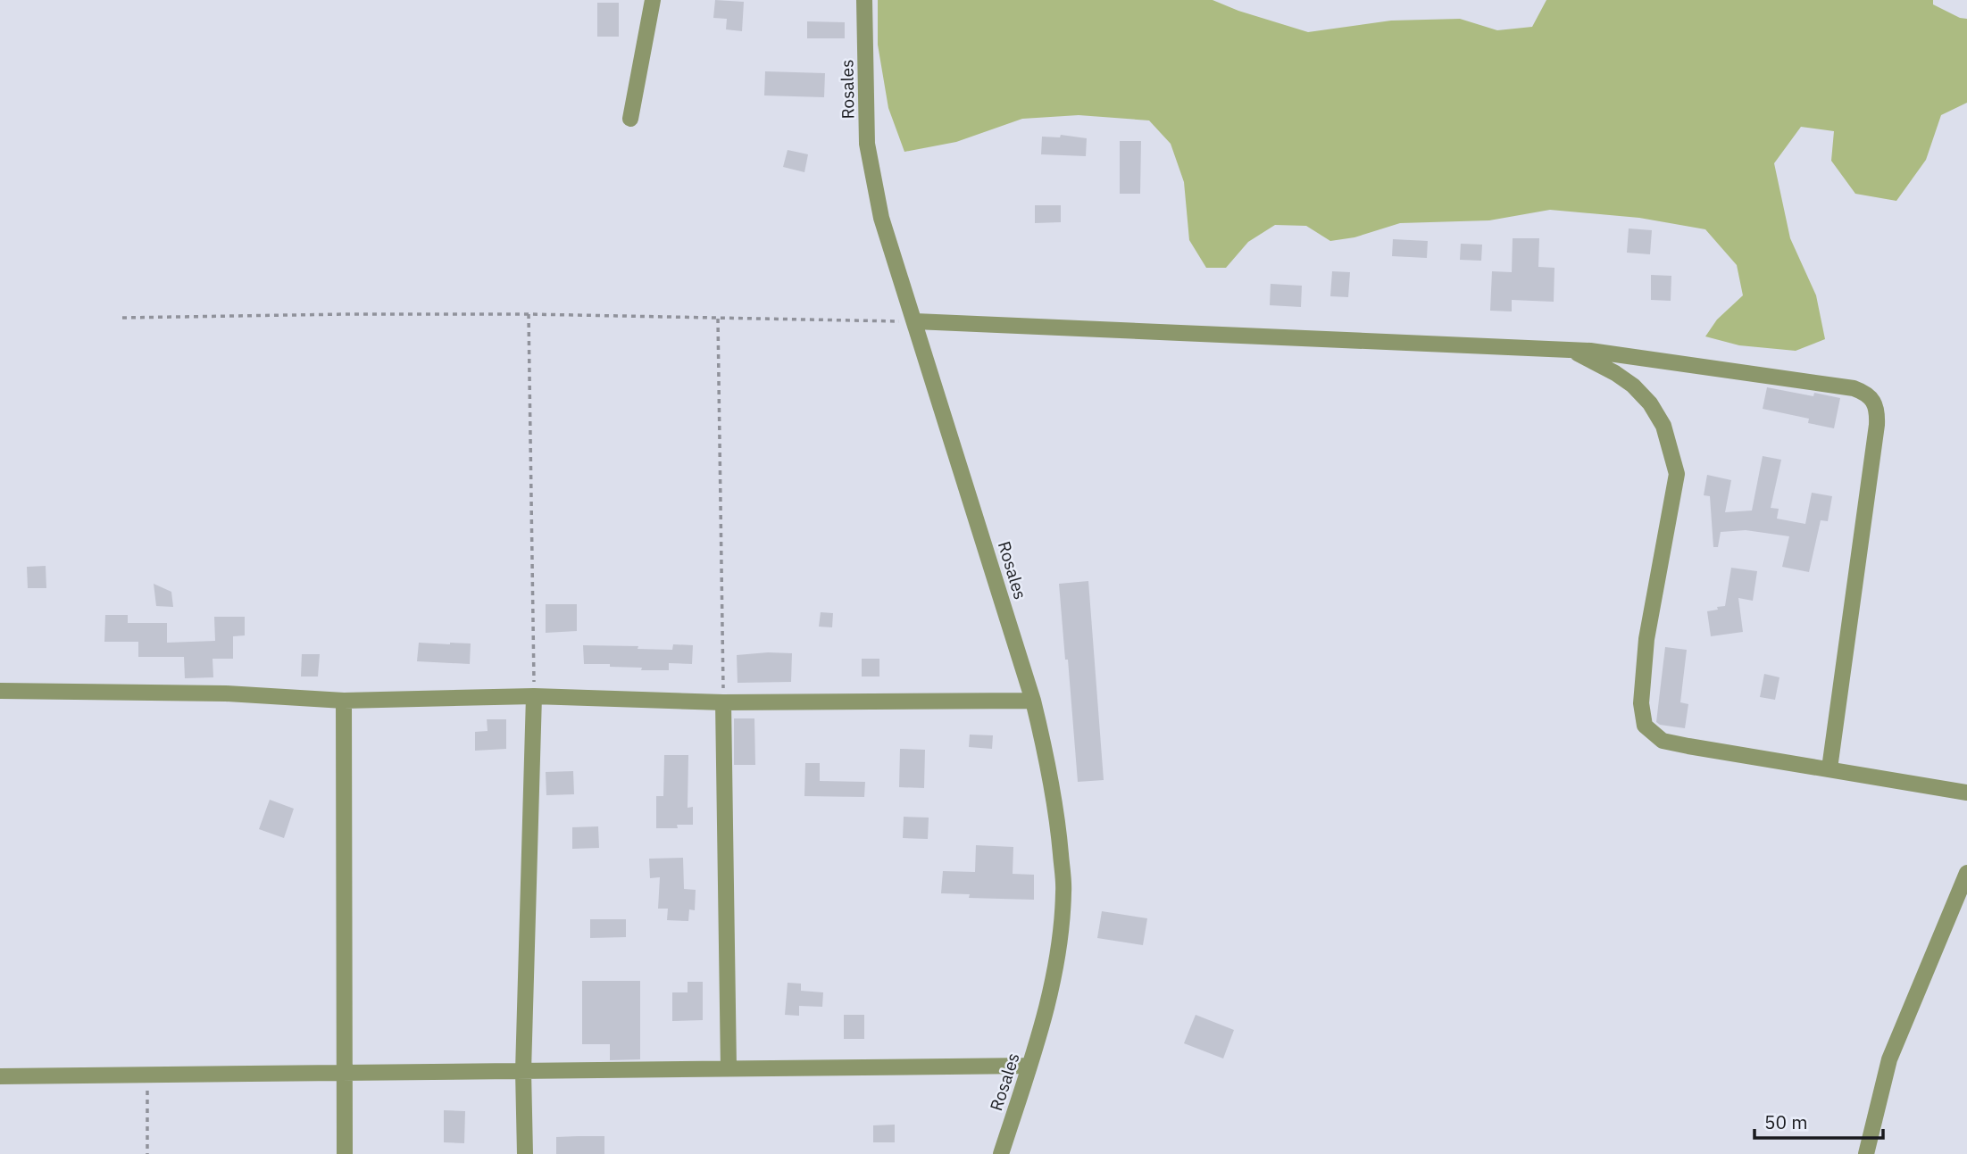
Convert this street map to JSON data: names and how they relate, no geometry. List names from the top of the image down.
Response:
{
  "streets": {
    "street": ["Rosales"]
  },
  "scale_bar": "50 m"
}
